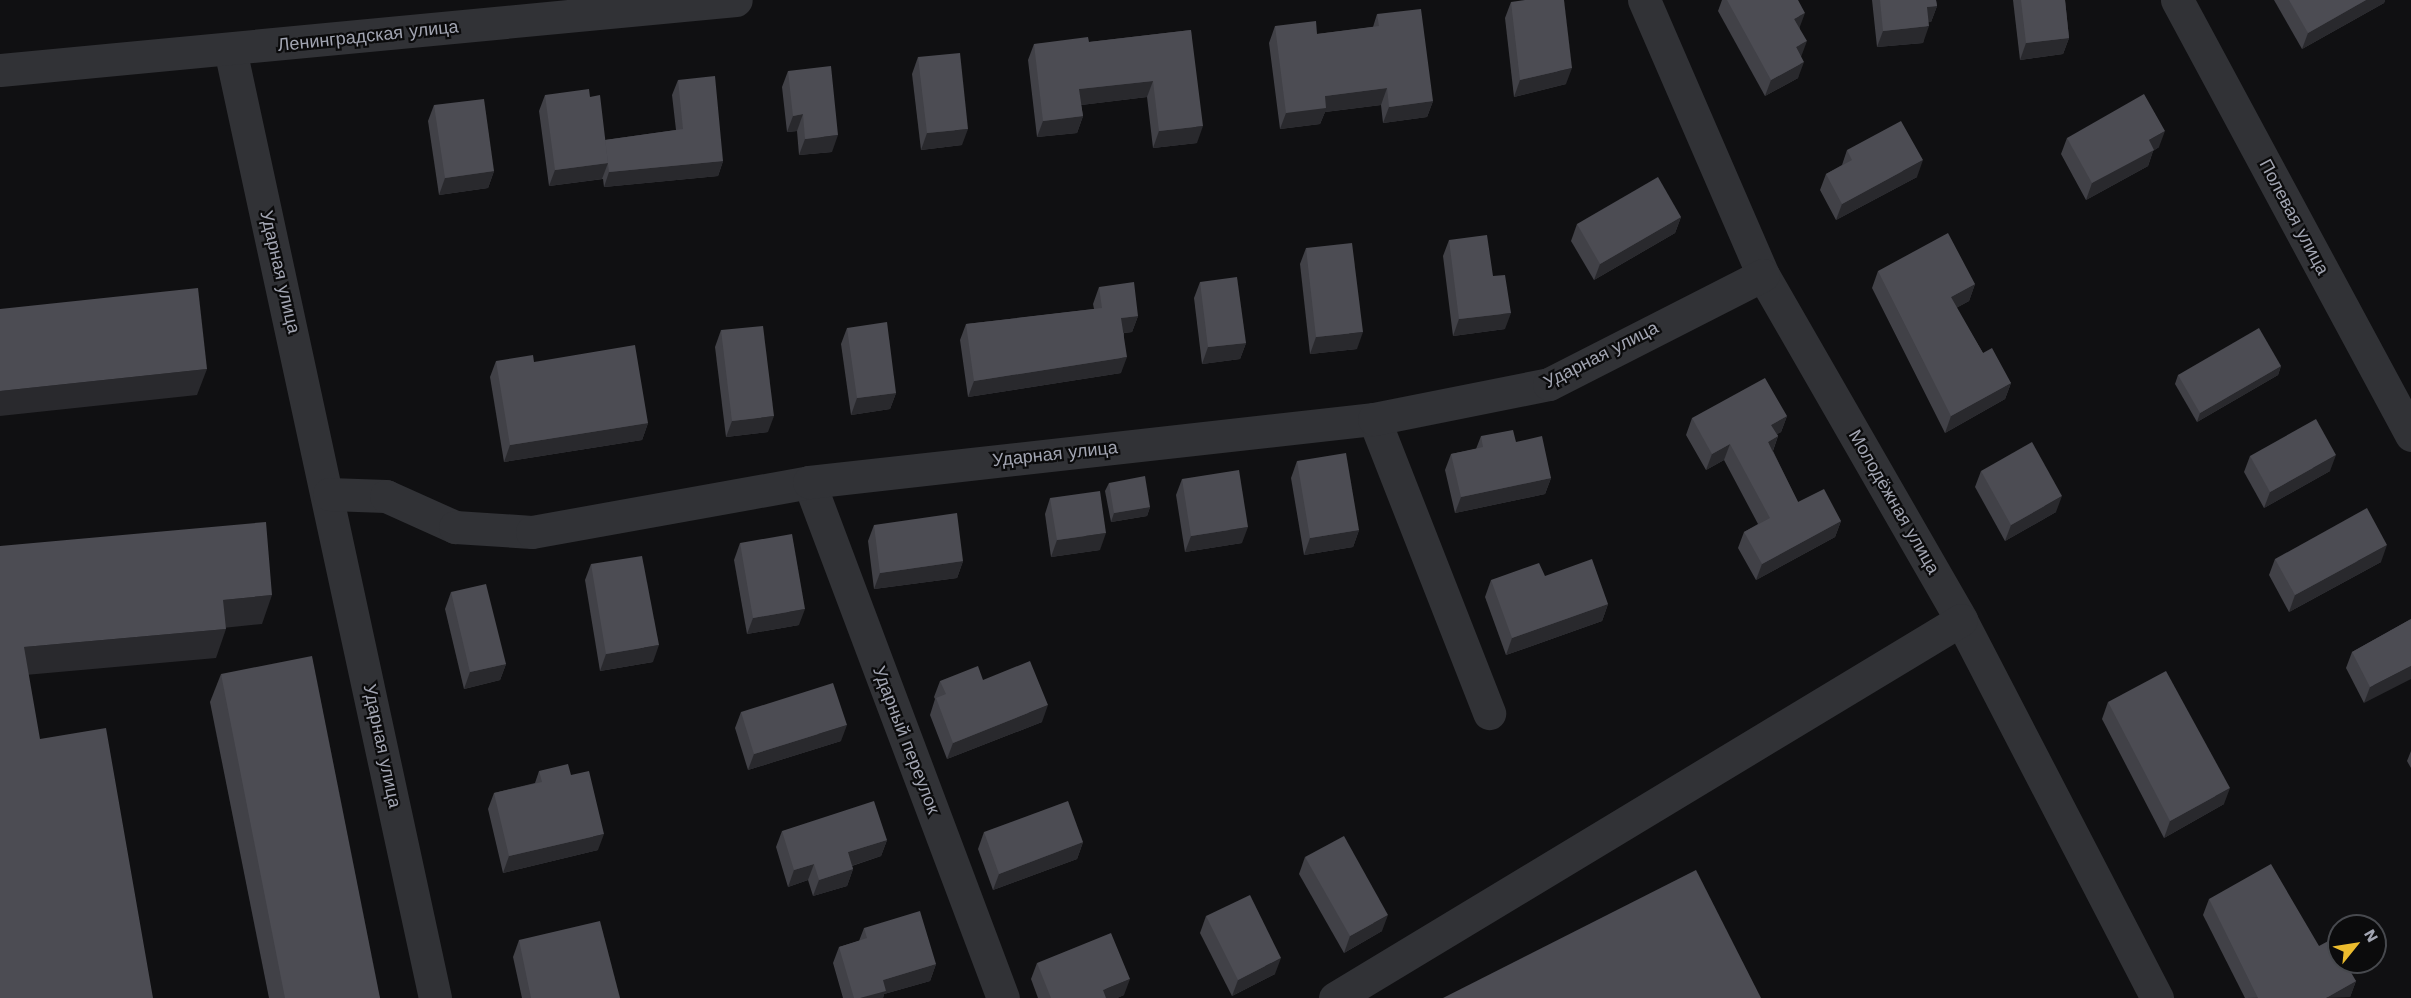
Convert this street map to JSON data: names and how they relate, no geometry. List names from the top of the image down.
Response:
{
  "streets": {
    "street": [
      "Ленинградская улица",
      "Полевая улица",
      "Ударная улица",
      "Молодёжная улица",
      "Ударный переулок"
    ]
  },
  "crossings": [
    ["Ленинградская улица", "Ударная улица"],
    ["Ударная улица", "Молодёжная улица"],
    ["Ударная улица", "Ударный переулок"]
  ],
  "north": "top right"
}
